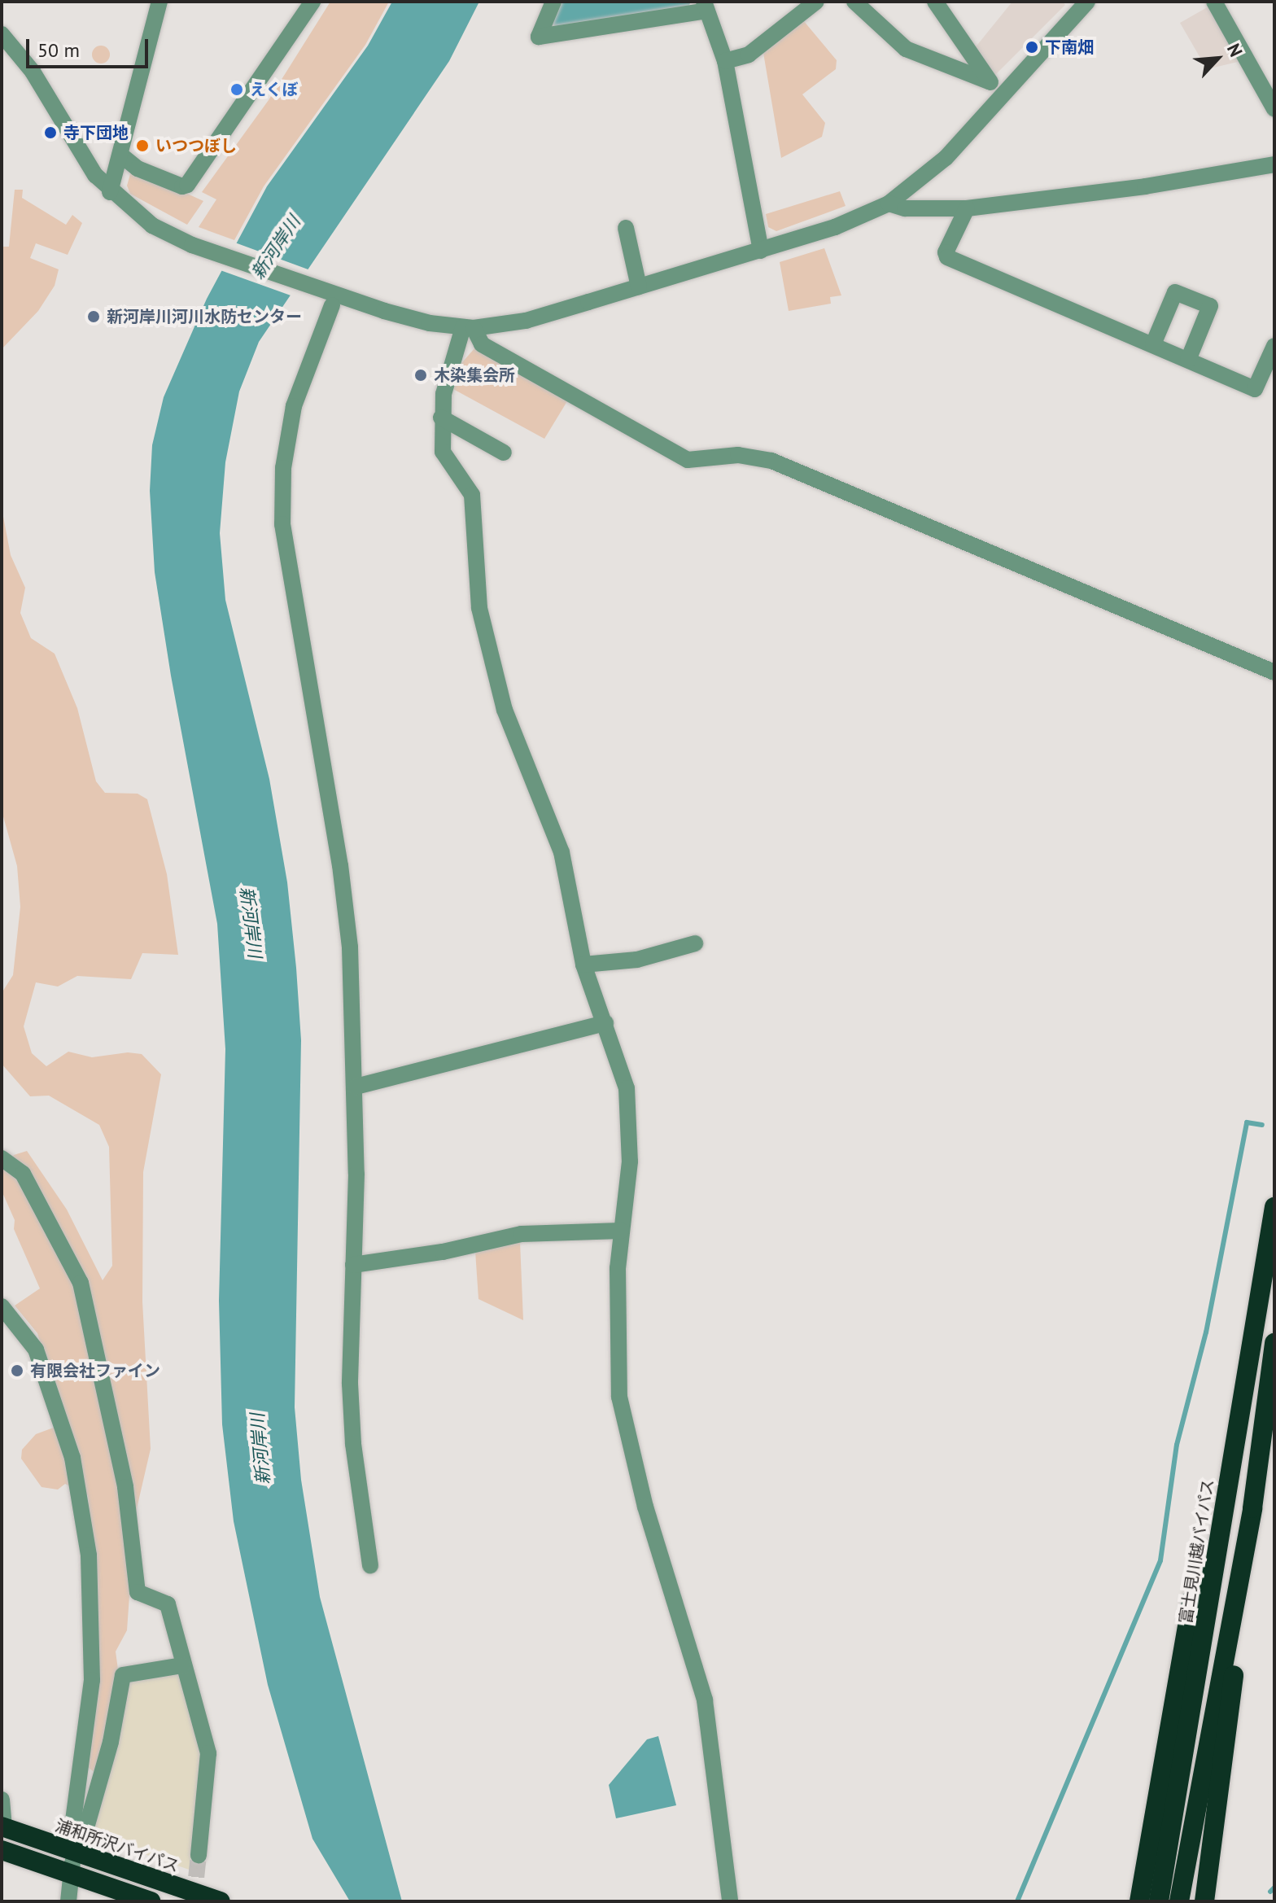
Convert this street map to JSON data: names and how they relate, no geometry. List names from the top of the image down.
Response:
{
  "streets": {
    "highway": ["富士見川越バイパス", "浦和所沢バイパス"]
  },
  "water": ["新河岸川"],
  "places": [
    "下南畑",
    "えくぼ",
    "寺下団地",
    "いつつぼし",
    "新河岸川河川水防センター",
    "木染集会所",
    "有限会社ファイン"
  ],
  "scale_bar": "50 m",
  "north": "top right"
}
